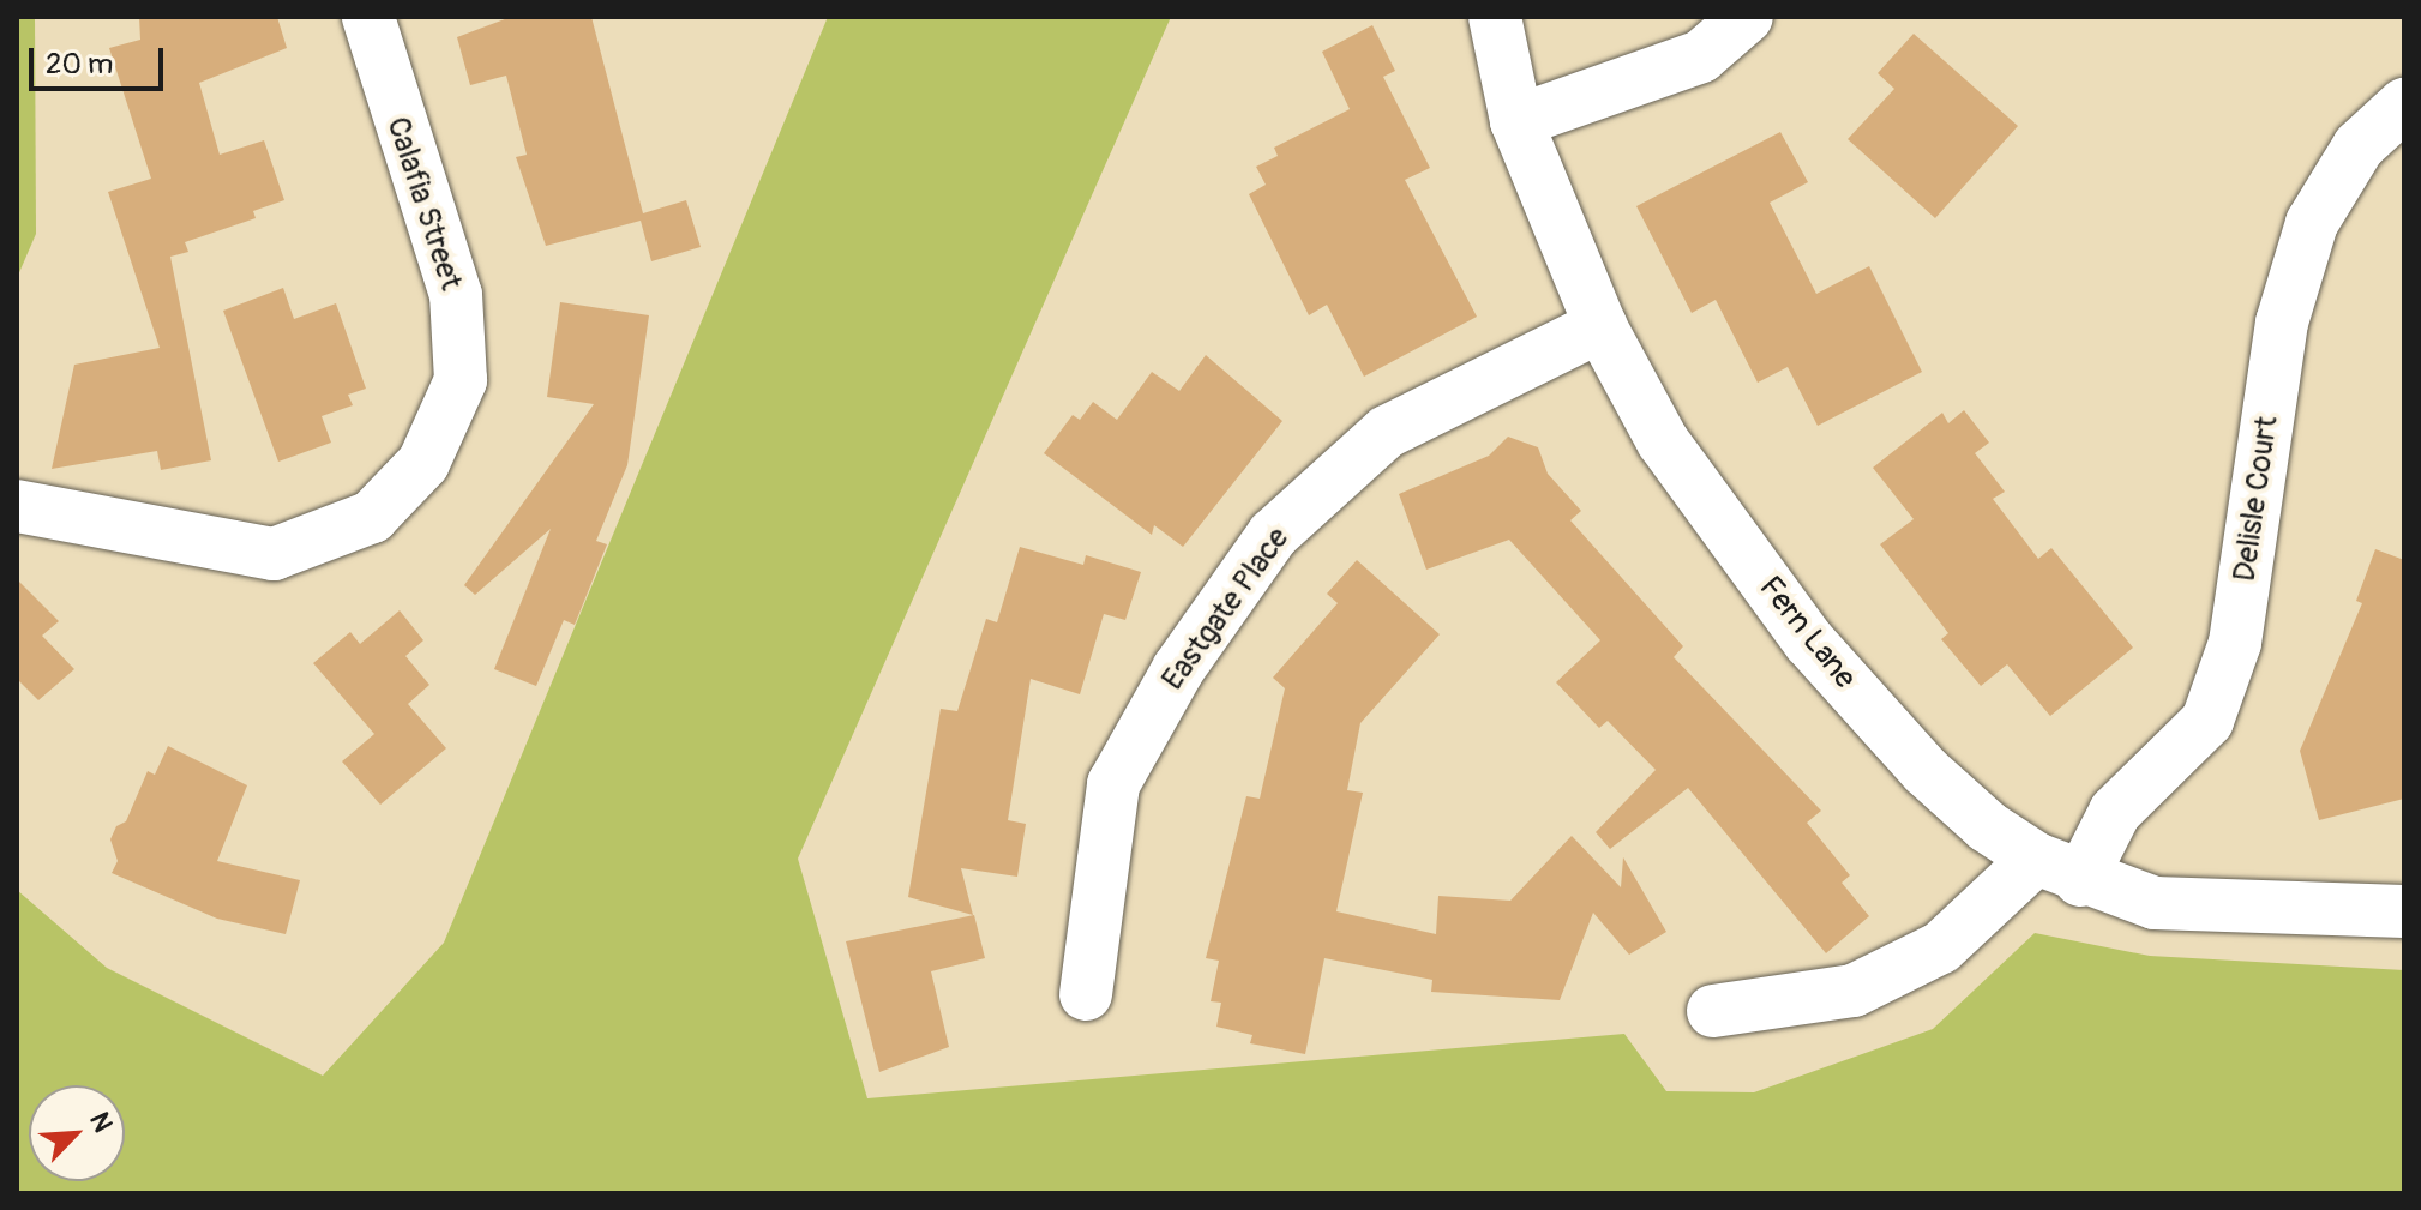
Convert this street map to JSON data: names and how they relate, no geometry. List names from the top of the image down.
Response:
{
  "streets": {
    "street": [
      "Calafia Street",
      "Delisle Court",
      "Eastgate Place",
      "Fern Lane"
    ]
  },
  "crossings": [
    ["Delisle Court", "Fern Lane"],
    ["Eastgate Place", "Fern Lane"]
  ],
  "scale_bar": "20 m",
  "north": "top right"
}
